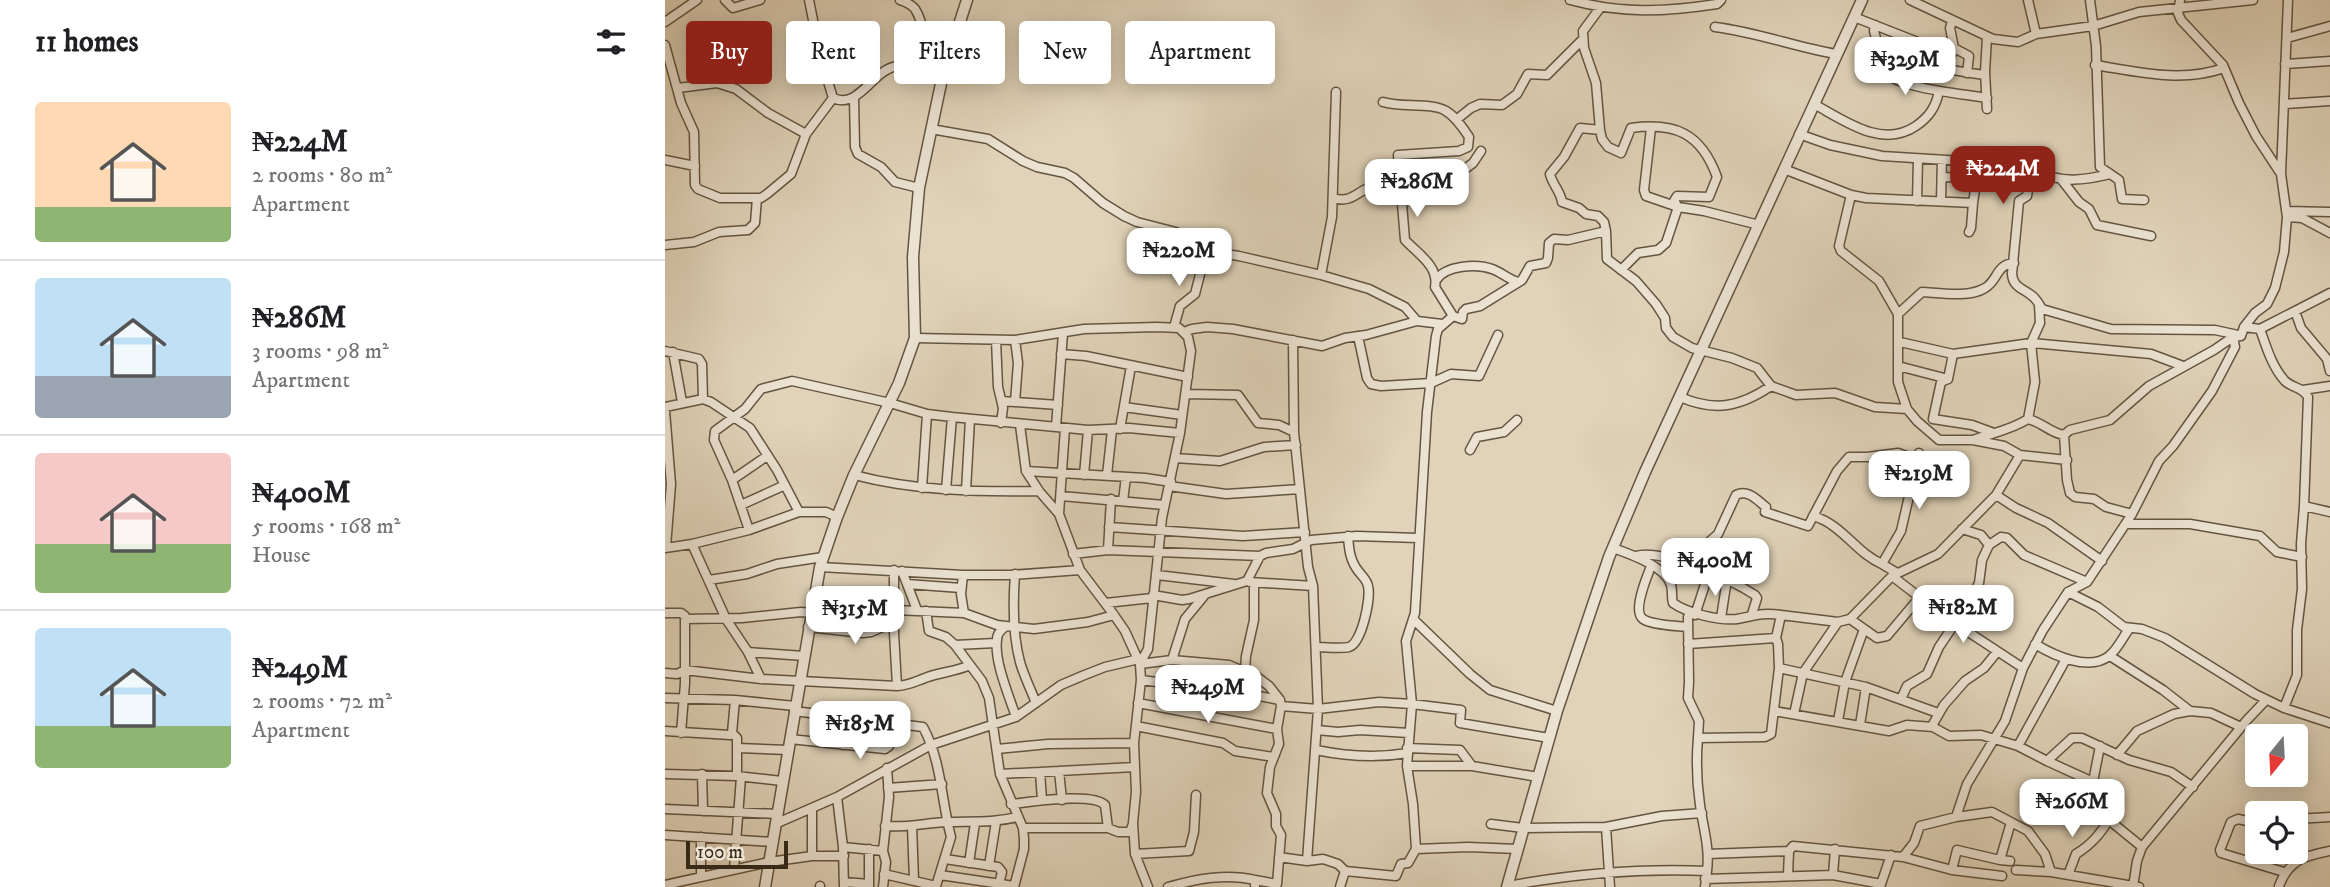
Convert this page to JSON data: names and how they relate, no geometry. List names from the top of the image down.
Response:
{
  "scale_bar": "100 m",
  "north": "bottom",
  "page": {
    "heading": "11 homes",
    "chip": [
      "Buy",
      "Rent",
      "Filters",
      "New",
      "Apartment"
    ],
    "price": [
      "₦329M",
      "₦224M",
      "₦286M",
      "₦220M",
      "₦219M",
      "₦400M",
      "₦182M",
      "₦315M",
      "₦249M",
      "₦185M",
      "₦266M"
    ],
    "list": [
      {
        "name": "₦224M",
        "note": "2 rooms · 80 m² · Apartment"
      },
      {
        "name": "₦286M",
        "note": "3 rooms · 98 m² · Apartment"
      },
      {
        "name": "₦400M",
        "note": "5 rooms · 168 m² · House"
      },
      {
        "name": "₦249M",
        "note": "2 rooms · 72 m² · Apartment"
      }
    ],
    "scale": "100 m"
  }
}
